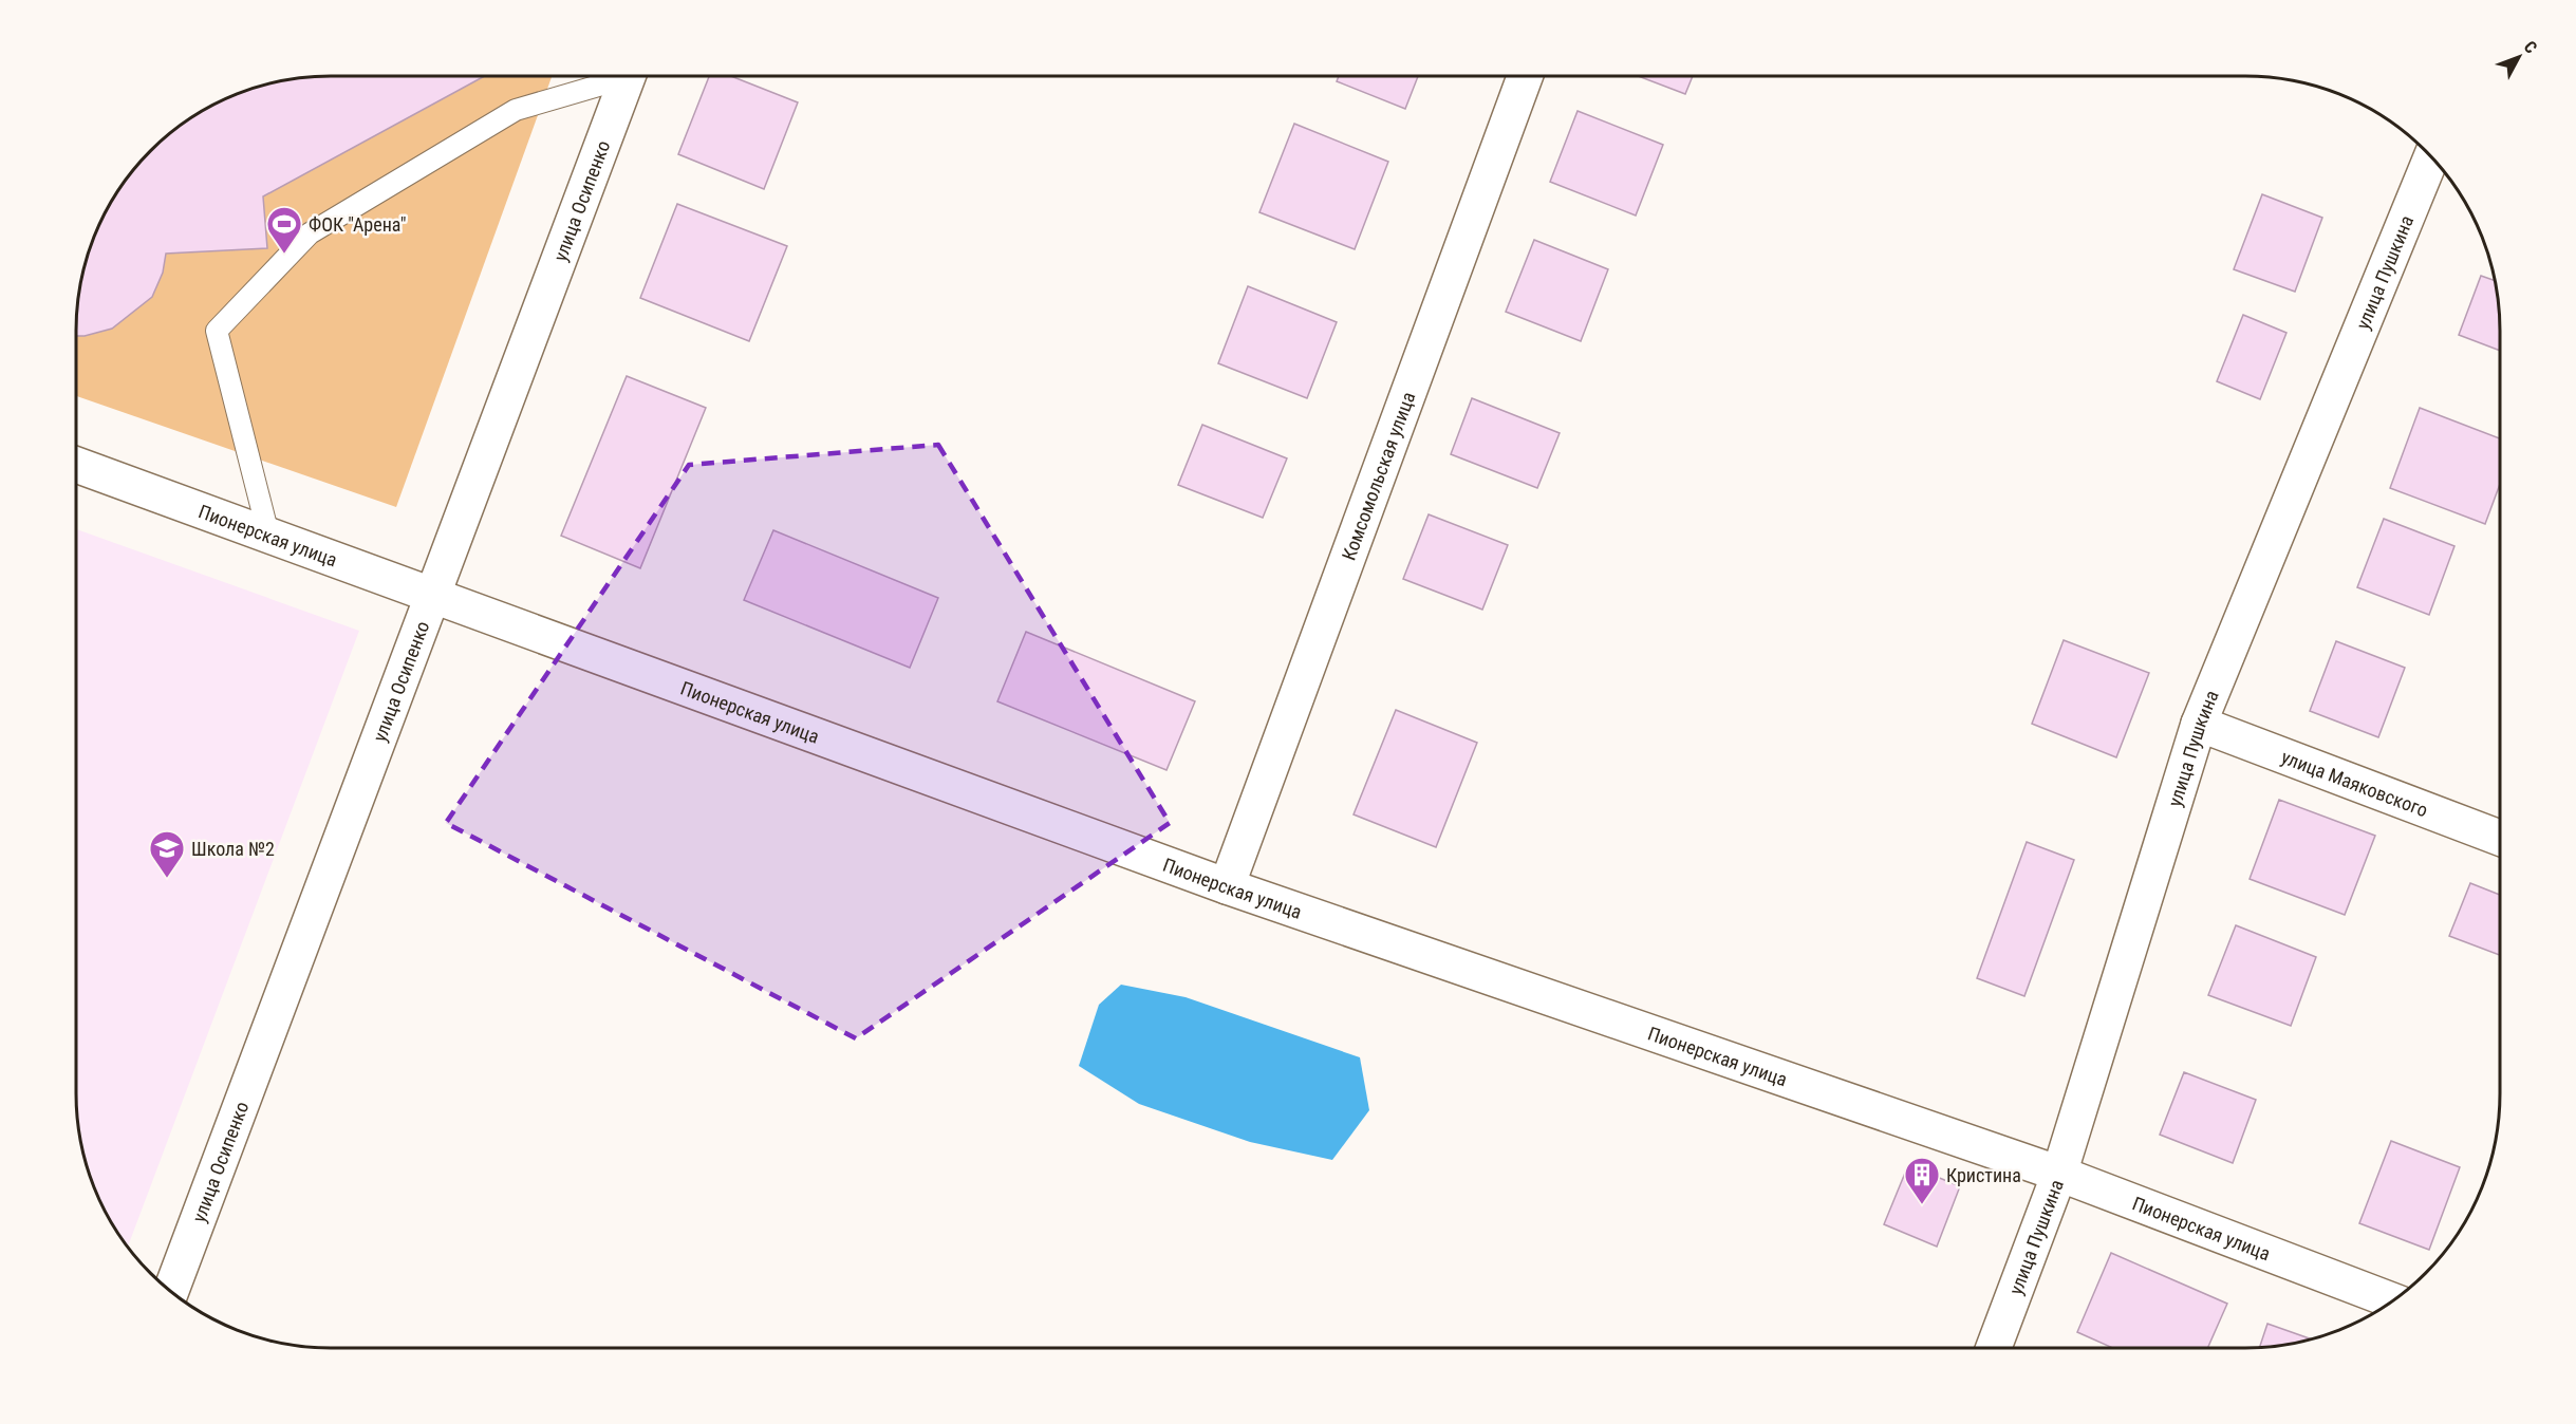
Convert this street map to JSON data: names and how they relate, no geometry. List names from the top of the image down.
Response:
{
  "streets": {
    "street": [
      "улица Осипенко",
      "улица Пушкина",
      "Комсомольская улица",
      "Пионерская улица",
      "улица Маяковского"
    ]
  },
  "crossings": [
    ["улица Осипенко", "Пионерская улица"],
    ["улица Пушкина", "Пионерская улица"],
    ["улица Пушкина", "улица Маяковского"],
    ["Комсомольская улица", "Пионерская улица"]
  ],
  "places": {
    "sports": ["ФОК \"Арена\""],
    "school or university": ["Школа №2"],
    "building": ["Кристина"]
  },
  "north": "top right"
}
